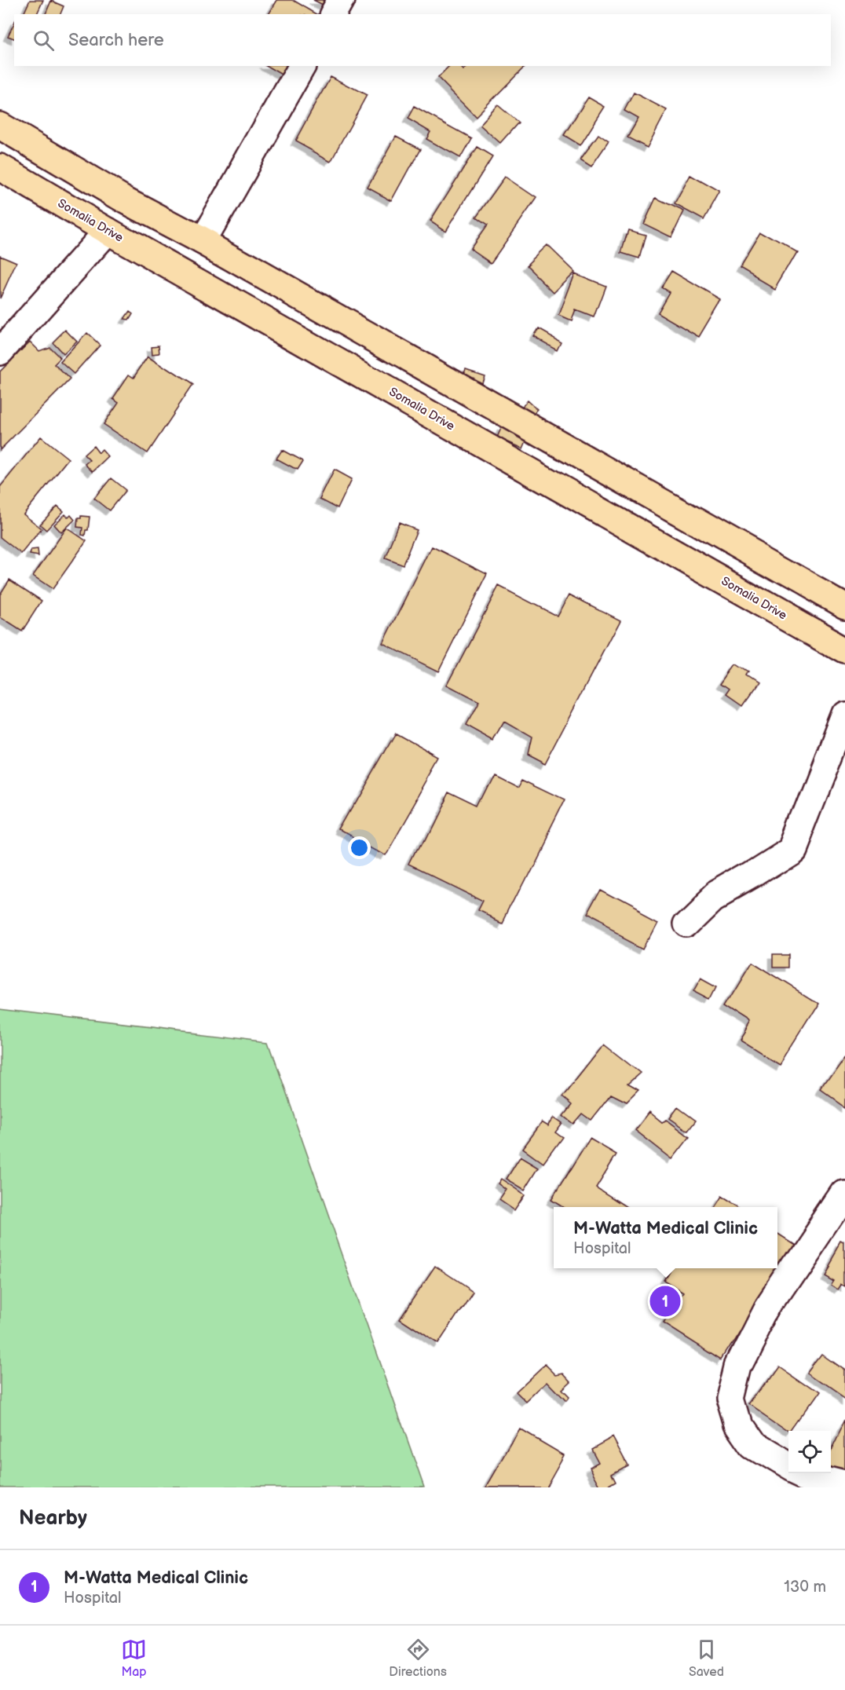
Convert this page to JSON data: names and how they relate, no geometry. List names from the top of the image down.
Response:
{
  "streets": {
    "main road": ["Somalia Drive"]
  },
  "page": {
    "search": "Search here",
    "popup": ["M-Watta Medical Clinic", "Hospital"],
    "pins": "1",
    "heading": "Nearby",
    "list": [
      {
        "mark": "1",
        "name": "M-Watta Medical Clinic",
        "note": "Hospital",
        "value": "130 m"
      }
    ],
    "nav": ["Map", "Directions", "Saved"]
  }
}
